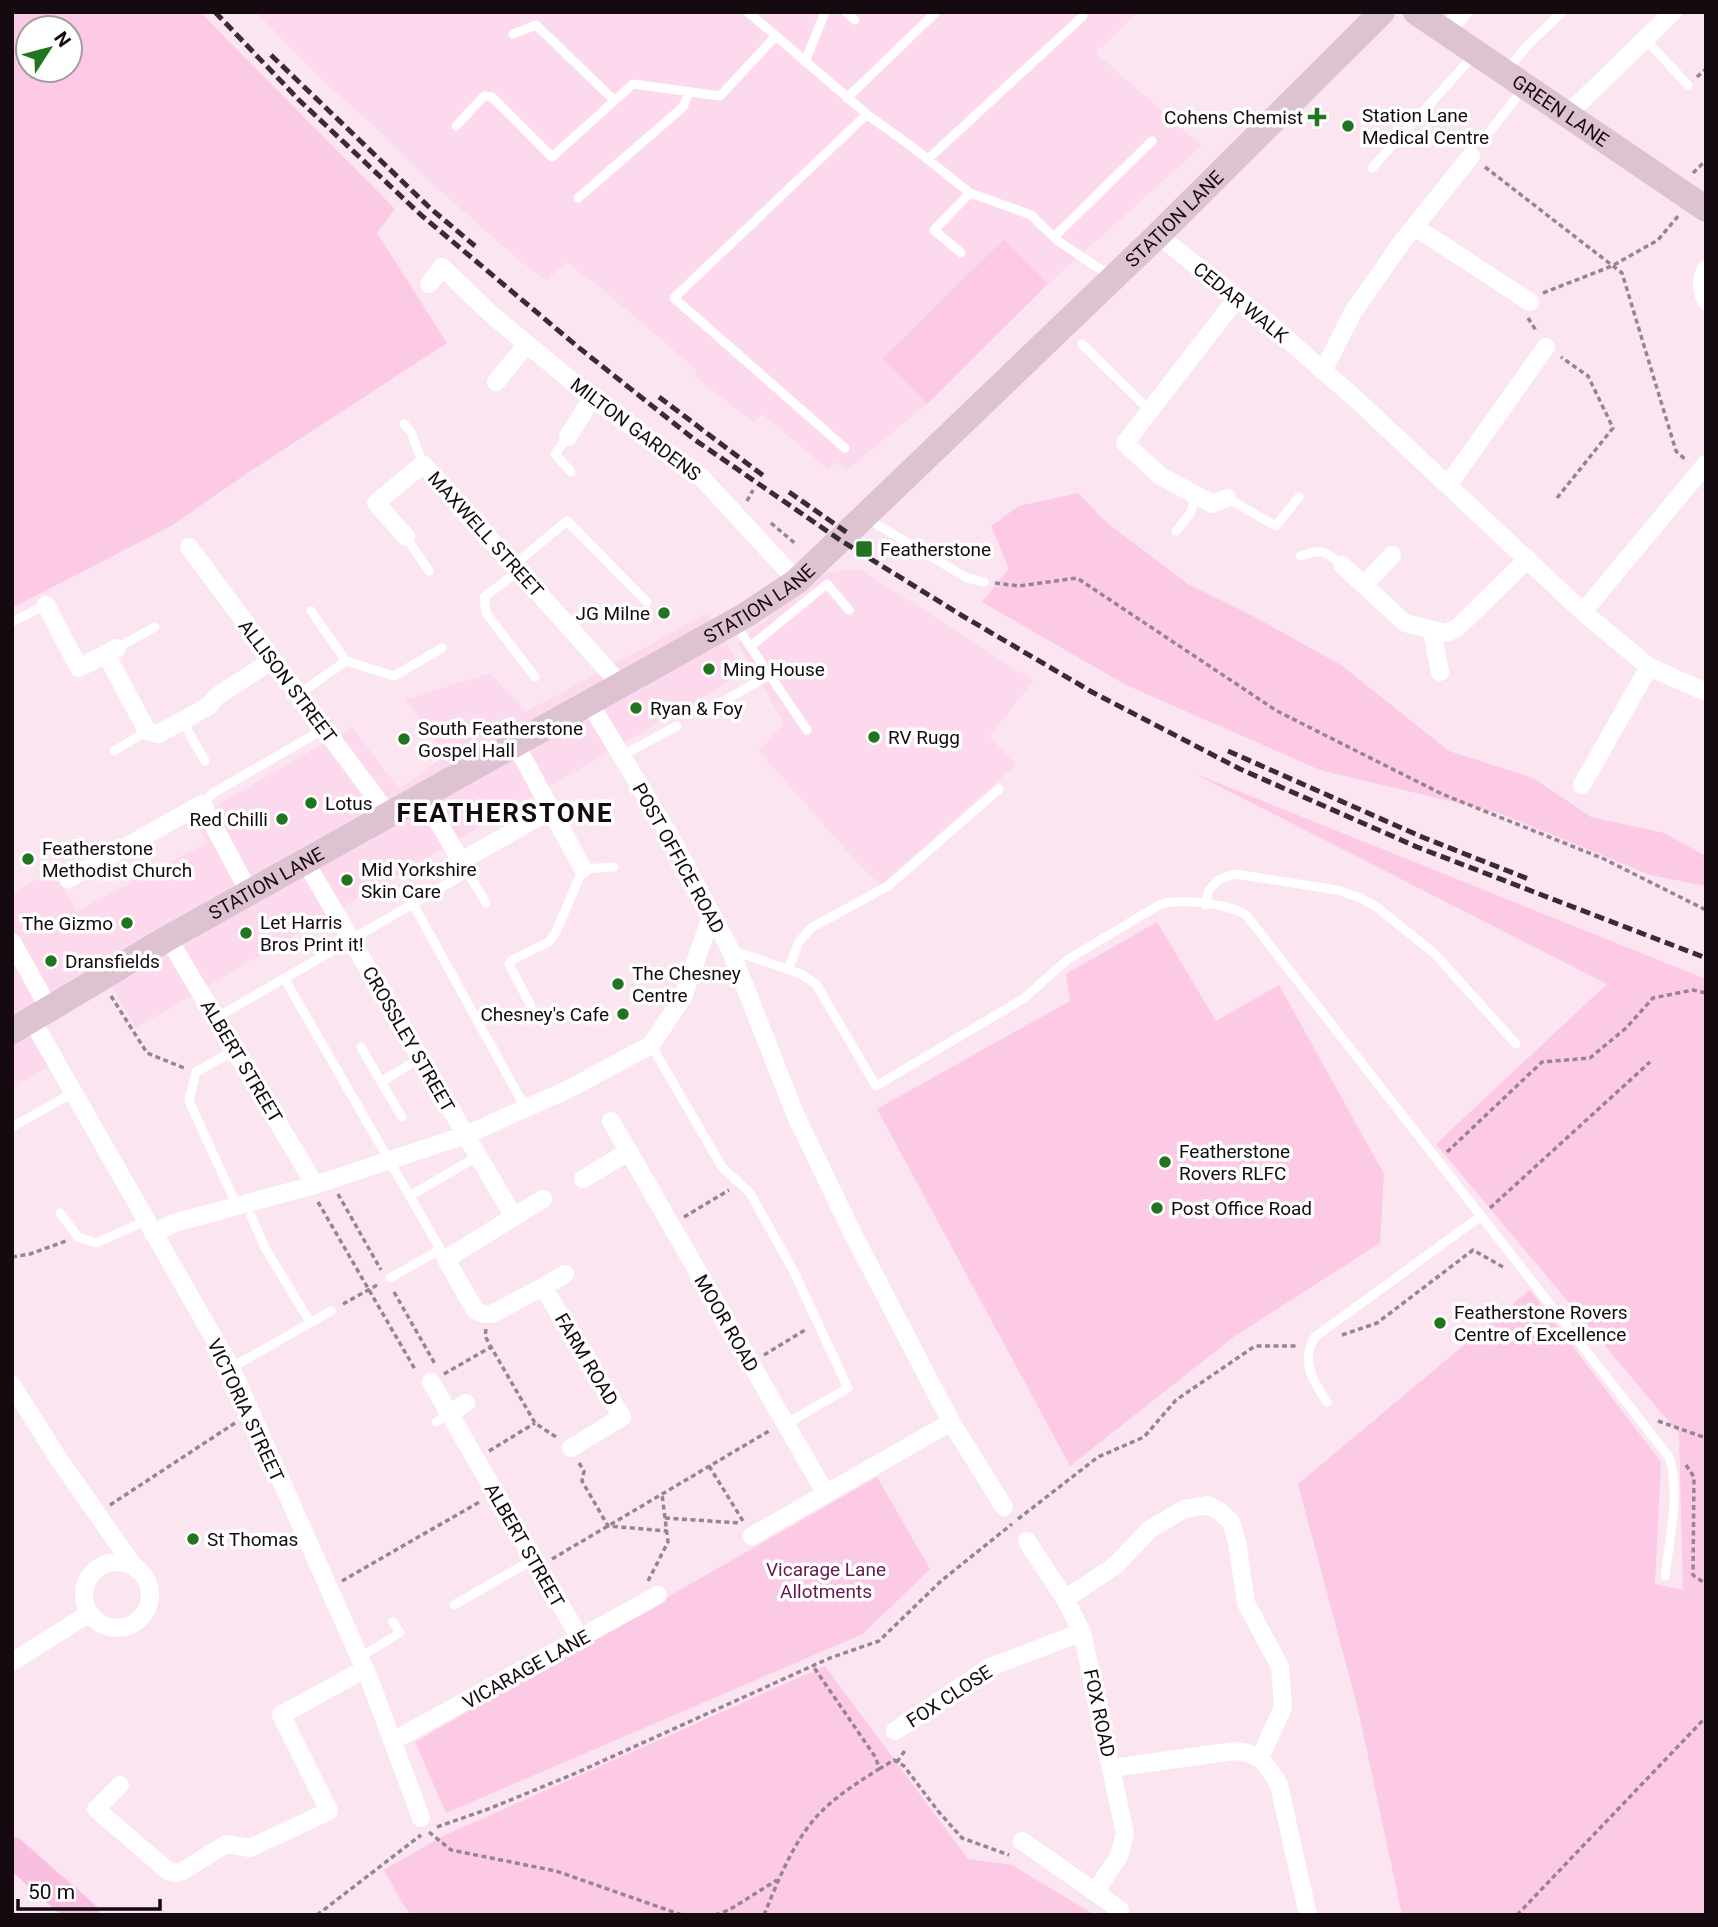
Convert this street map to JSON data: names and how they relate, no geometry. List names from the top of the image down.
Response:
{
  "streets": {
    "main road": ["GREEN LANE", "STATION LANE"],
    "street": [
      "CEDAR WALK",
      "MILTON GARDENS",
      "MAXWELL STREET",
      "ALLISON STREET",
      "POST OFFICE ROAD",
      "CROSSLEY STREET",
      "ALBERT STREET",
      "MOOR ROAD",
      "FARM ROAD",
      "VICTORIA STREET",
      "VICARAGE LANE",
      "FOX CLOSE",
      "FOX ROAD"
    ]
  },
  "crossings": [
    ["STATION LANE", "CEDAR WALK"],
    ["STATION LANE", "MILTON GARDENS"],
    ["STATION LANE", "MAXWELL STREET"],
    ["STATION LANE", "ALLISON STREET"],
    ["STATION LANE", "POST OFFICE ROAD"],
    ["STATION LANE", "CROSSLEY STREET"],
    ["STATION LANE", "ALBERT STREET"],
    ["STATION LANE", "VICTORIA STREET"],
    ["ALBERT STREET", "VICARAGE LANE"],
    ["VICTORIA STREET", "VICARAGE LANE"],
    ["FOX CLOSE", "FOX ROAD"]
  ],
  "districts": ["FEATHERSTONE"],
  "parks": ["Vicarage Lane Allotments"],
  "places": {
    "health": ["Cohens Chemist"],
    "other": [
      "Station Lane Medical Centre",
      "JG Milne",
      "Ming House",
      "Ryan & Foy",
      "RV Rugg",
      "South Featherstone Gospel Hall",
      "Lotus",
      "Red Chilli",
      "Featherstone Methodist Church",
      "Mid Yorkshire Skin Care",
      "The Gizmo",
      "Let Harris Bros Print it!",
      "Dransfields",
      "The Chesney Centre",
      "Chesney's Cafe",
      "Featherstone Rovers RLFC",
      "Post Office Road",
      "Featherstone Rovers Centre of Excellence",
      "St Thomas"
    ],
    "transit": ["Featherstone"]
  },
  "scale_bar": "50 m",
  "north": "top right"
}
